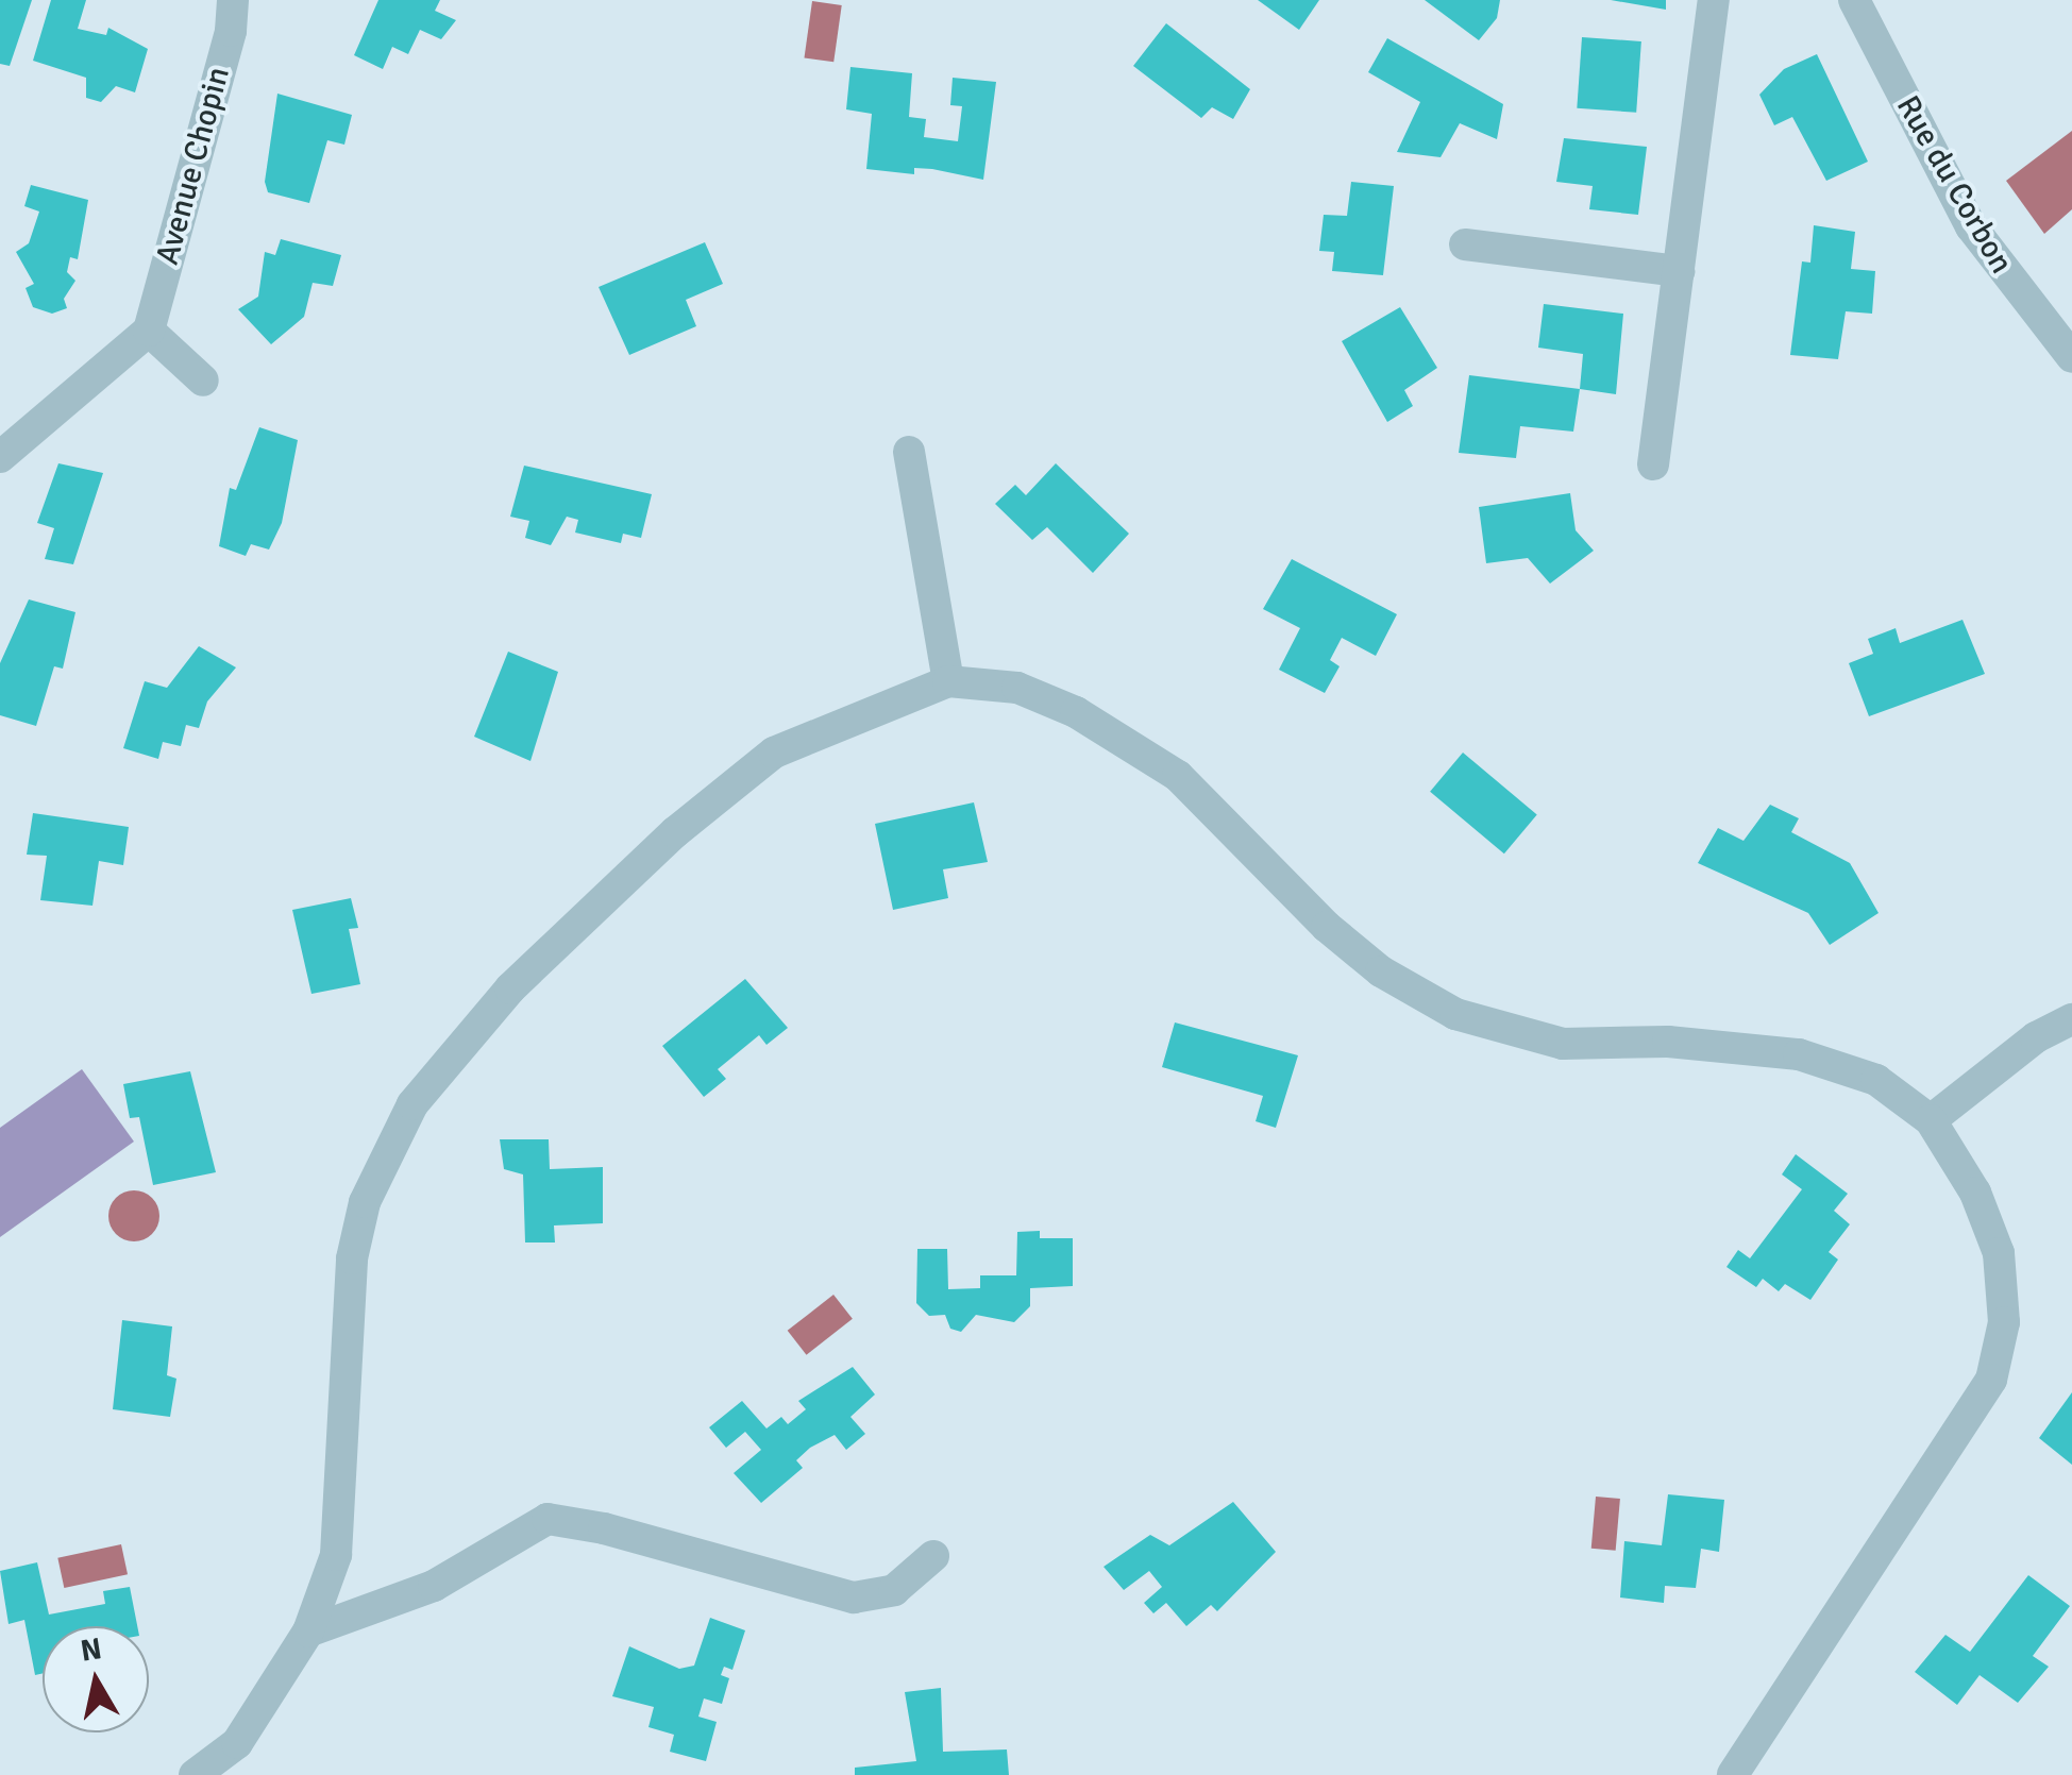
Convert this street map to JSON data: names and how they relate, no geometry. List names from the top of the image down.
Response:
{
  "streets": {
    "street": ["Avenue Chopin", "Rue du Corbon"]
  },
  "north": "top"
}
